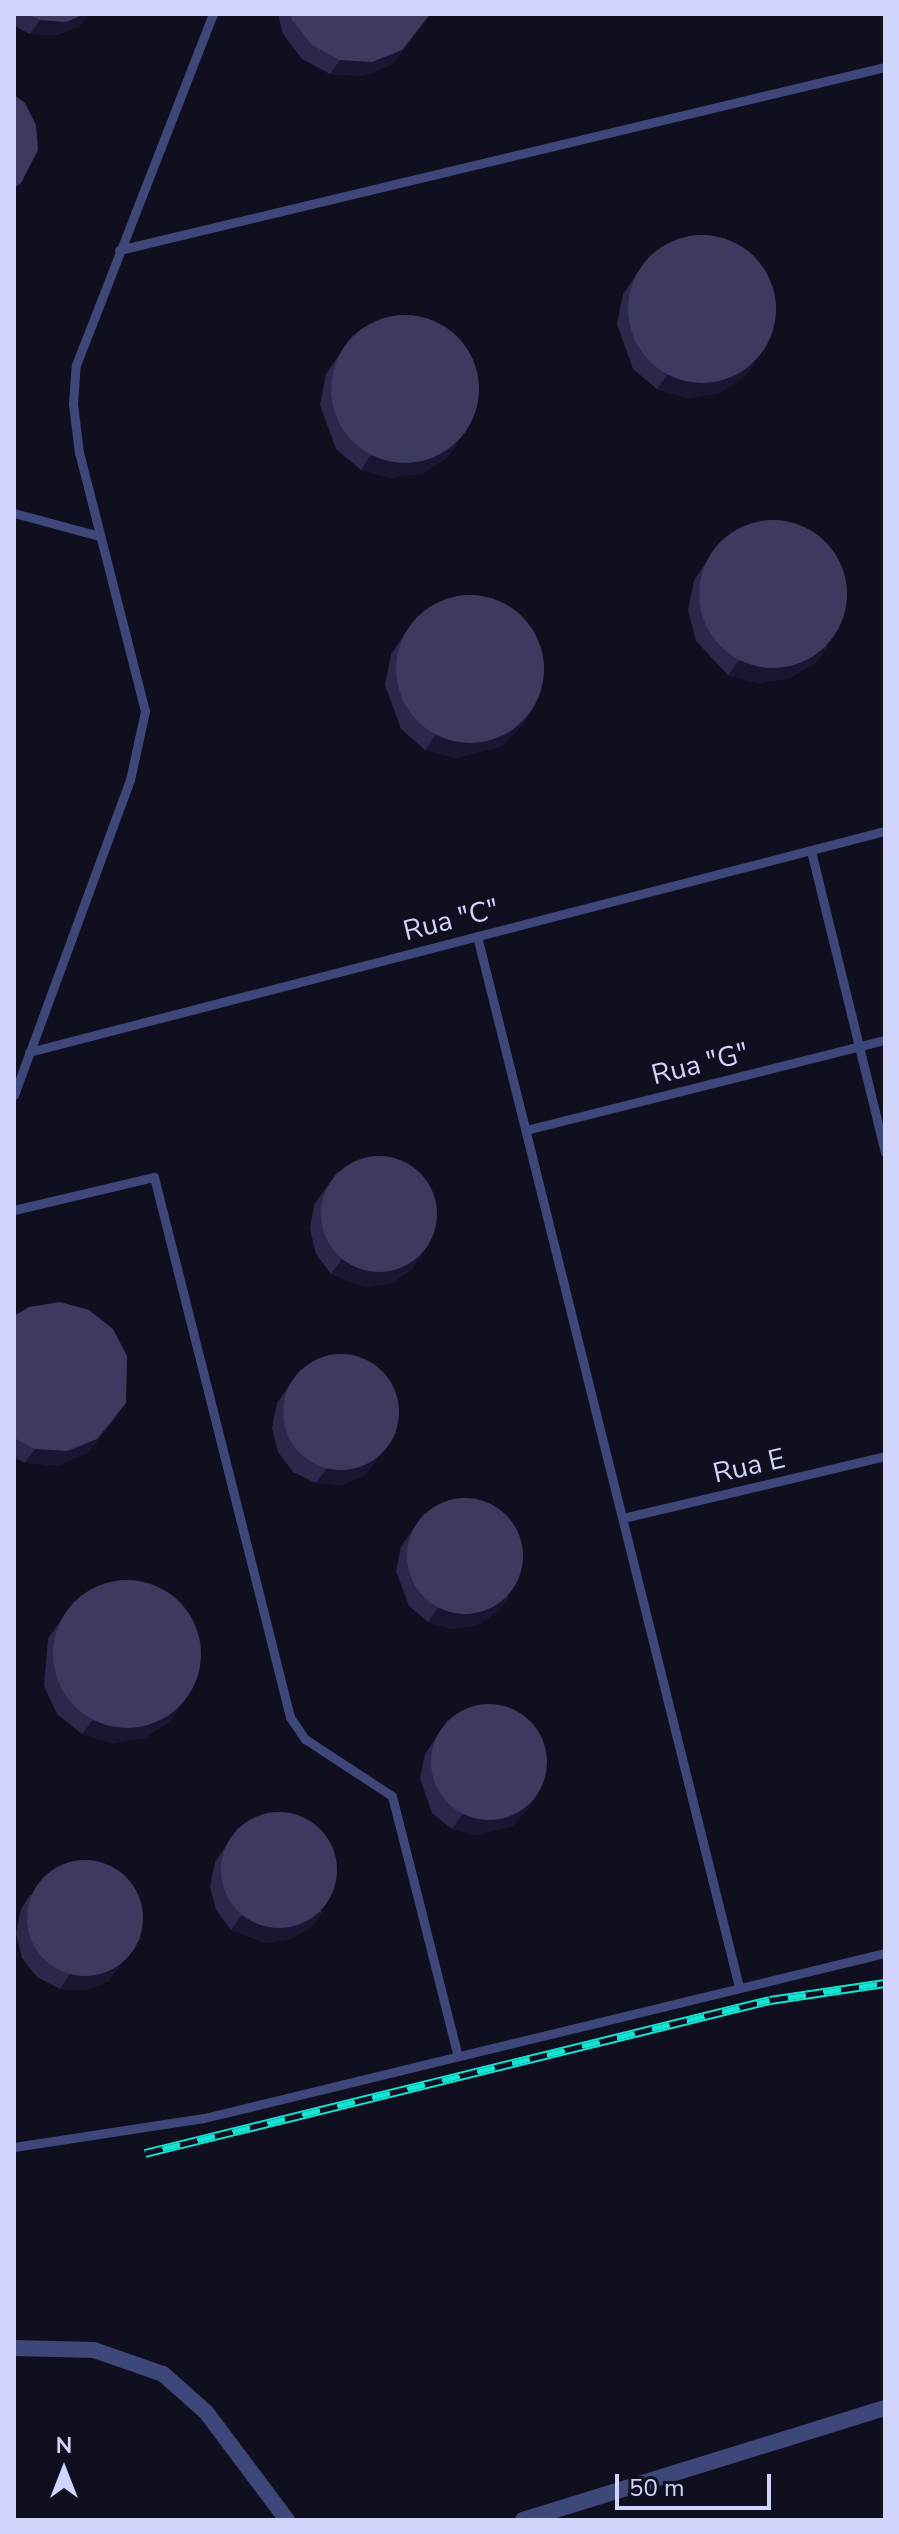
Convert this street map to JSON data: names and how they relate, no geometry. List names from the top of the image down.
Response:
{
  "streets": {
    "lane": ["Rua \"C\"", "Rua \"G\"", "Rua E"]
  },
  "scale_bar": "50 m",
  "north": "top"
}
